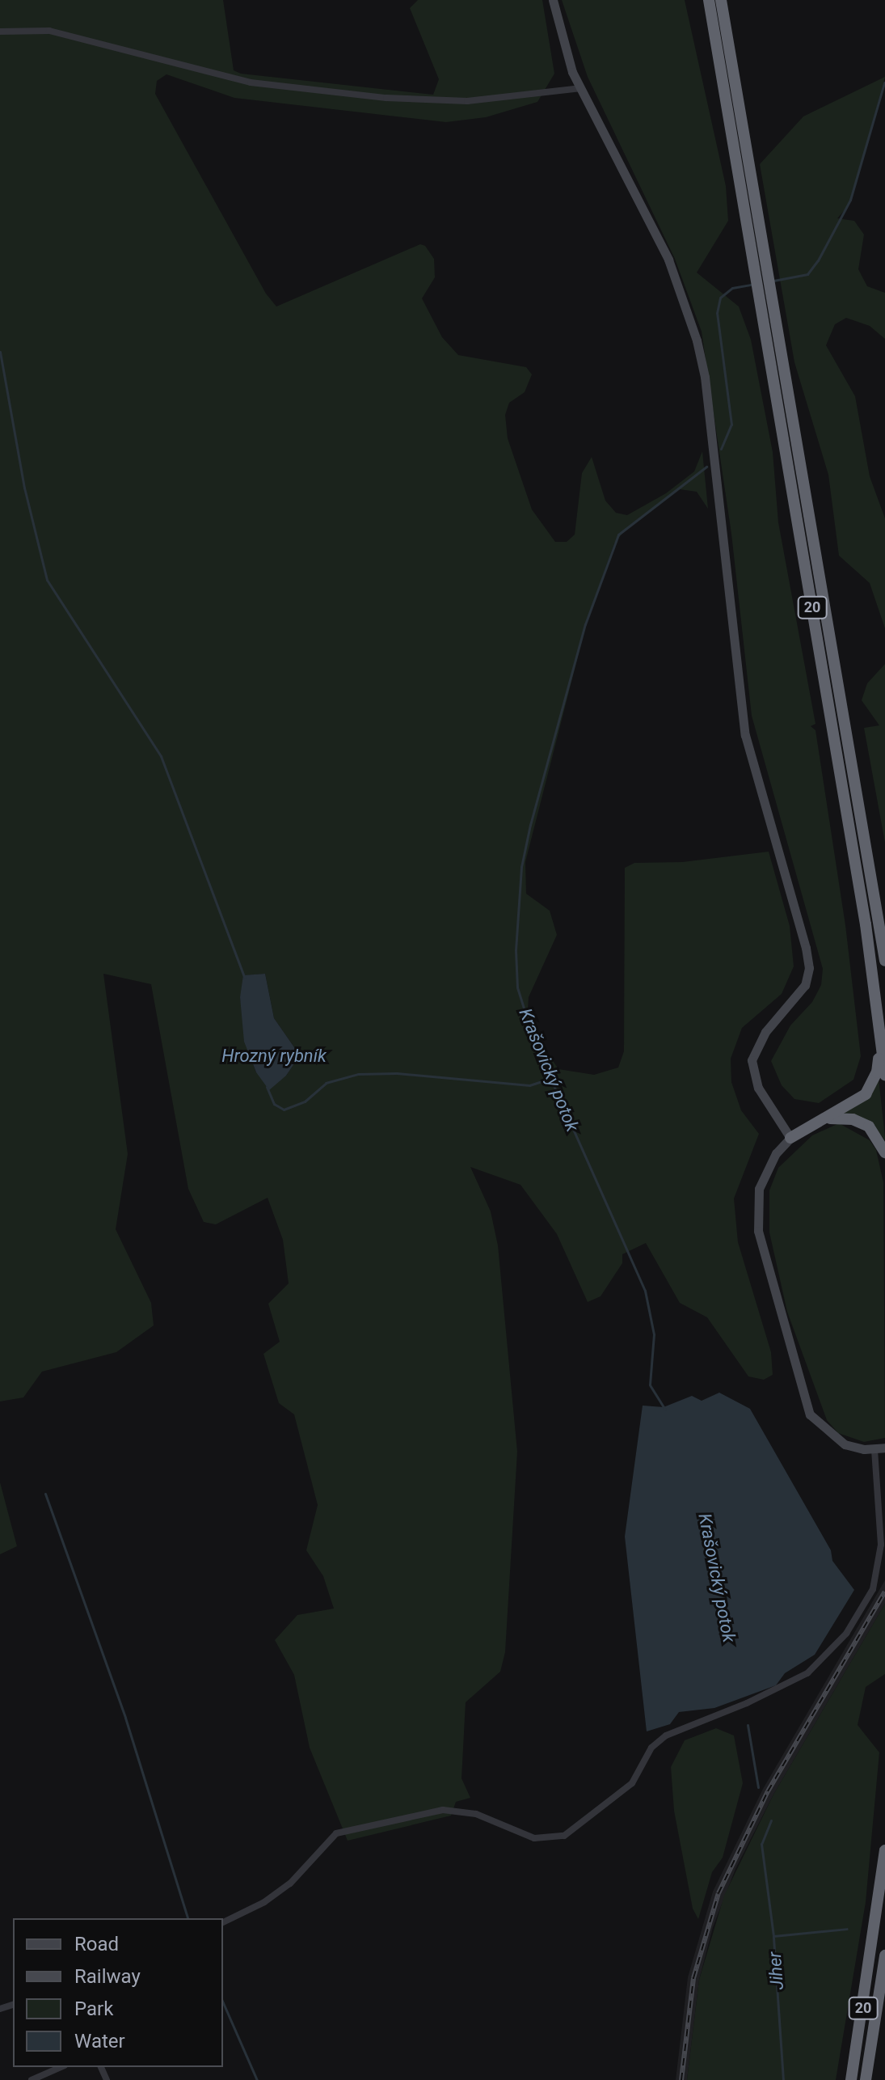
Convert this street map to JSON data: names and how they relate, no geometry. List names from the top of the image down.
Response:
{
  "streets": {
    "highway": ["20"]
  },
  "water": ["Hrozný rybník", "Krašovický potok", "Jiher"],
  "legend": [
    "Road",
    "Railway",
    "Park",
    "Water"
  ]
}
